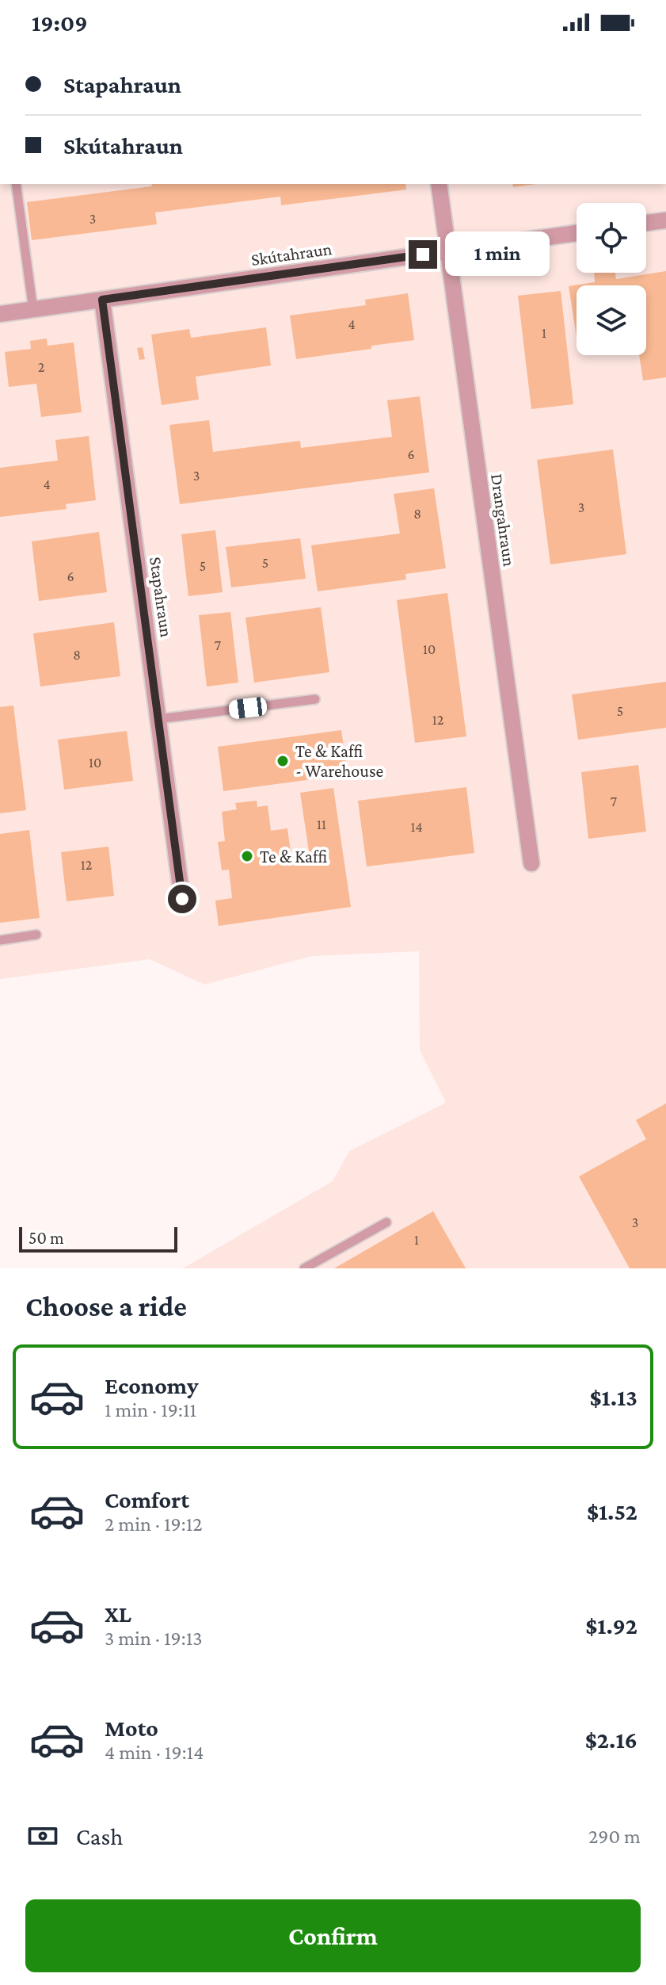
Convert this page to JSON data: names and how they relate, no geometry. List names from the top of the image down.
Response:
{
  "streets": {
    "street": ["Skútahraun", "Drangahraun", "Stapahraun"]
  },
  "crossings": [
    ["Skútahraun", "Drangahraun"],
    ["Skútahraun", "Stapahraun"]
  ],
  "places": ["Te & Kaffi - Warehouse", "Te & Kaffi"],
  "house_numbers": [
    "3",
    "4",
    "1",
    "2",
    "6",
    "3",
    "4",
    "3",
    "8",
    "5",
    "5",
    "6",
    "7",
    "10",
    "8",
    "5",
    "12",
    "10",
    "7",
    "11",
    "14",
    "12",
    "3",
    "1"
  ],
  "scale_bar": "50 m",
  "page": {
    "status": "19:09",
    "banner": ["Stapahraun", "Skútahraun"],
    "bubble": "1 min",
    "scale": "50 m",
    "heading": "Choose a ride",
    "list": [
      {
        "name": "Economy",
        "note": "1 min · 19:11",
        "value": "$1.13"
      },
      {
        "name": "Comfort",
        "note": "2 min · 19:12",
        "value": "$1.52"
      },
      {
        "name": "XL",
        "note": "3 min · 19:13",
        "value": "$1.92"
      },
      {
        "name": "Moto",
        "note": "4 min · 19:14",
        "value": "$2.16"
      }
    ],
    "pay": ["Cash", "290 m"],
    "buttons": "Confirm"
  }
}
